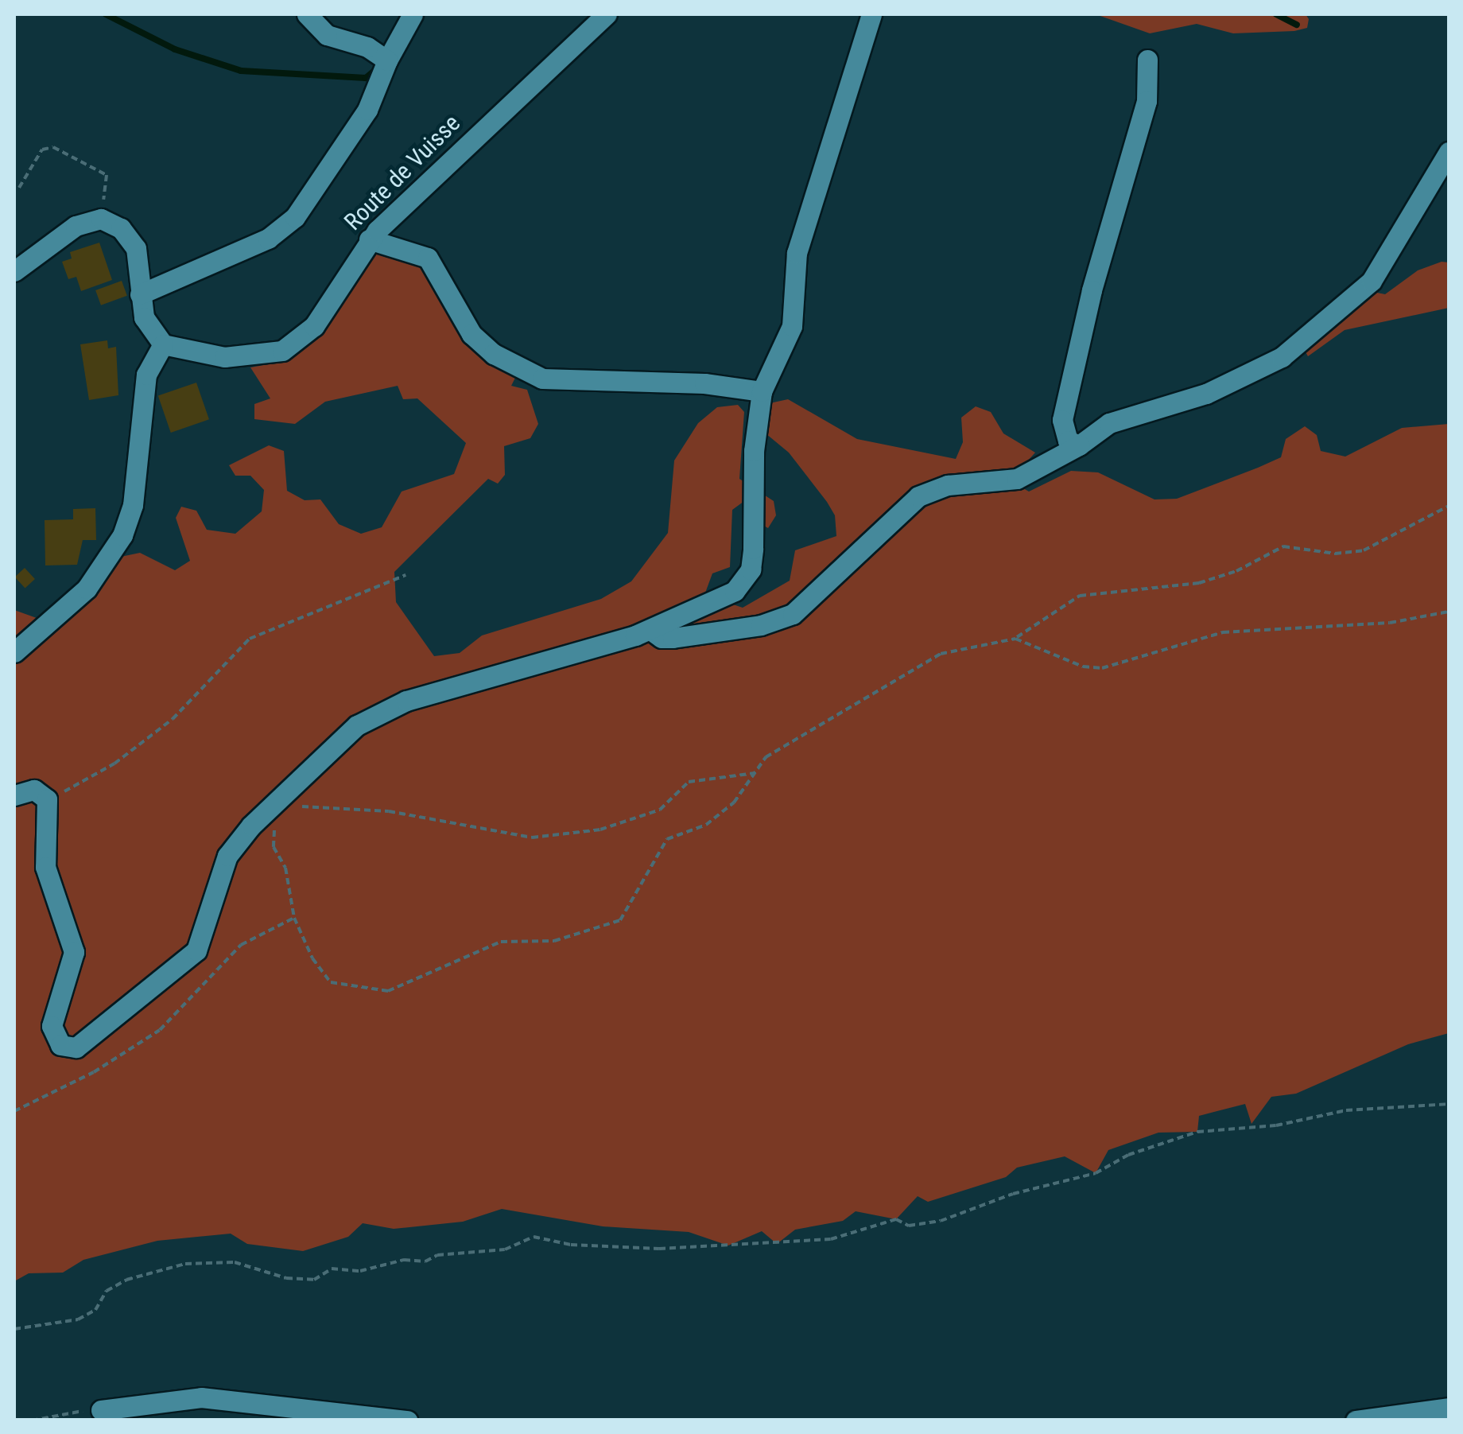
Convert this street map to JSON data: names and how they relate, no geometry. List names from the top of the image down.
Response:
{
  "streets": {
    "street": ["Route de Vuisse"]
  }
}
